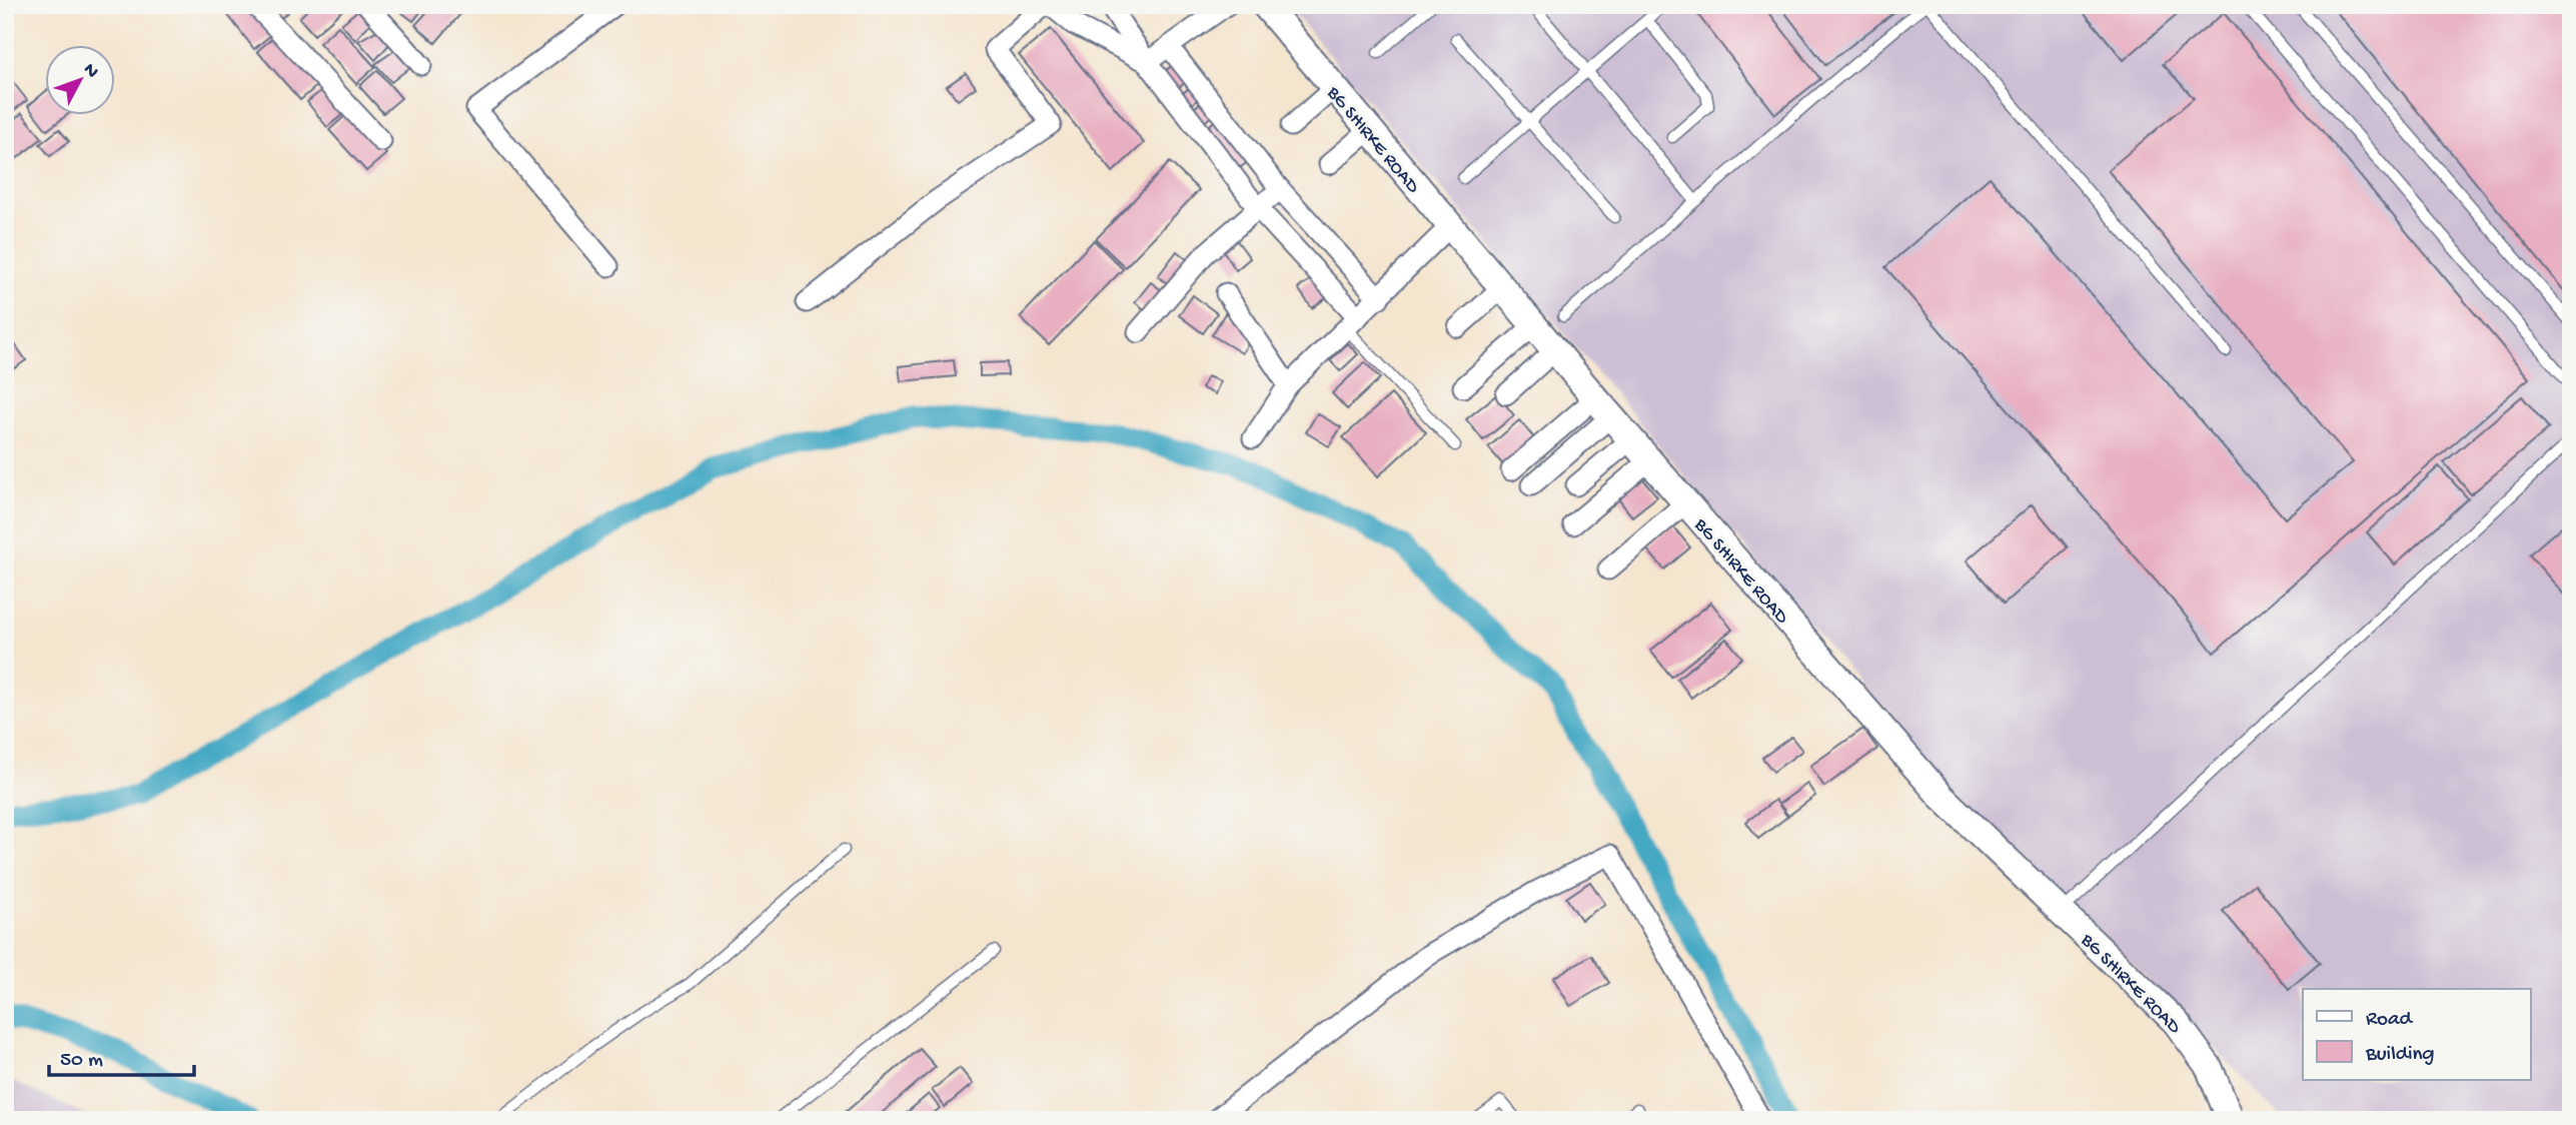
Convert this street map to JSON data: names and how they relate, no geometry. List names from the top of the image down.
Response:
{
  "streets": {
    "street": ["BG SHIRKE ROAD"]
  },
  "legend": ["Road", "Building"],
  "scale_bar": "50 m",
  "north": "top right"
}
